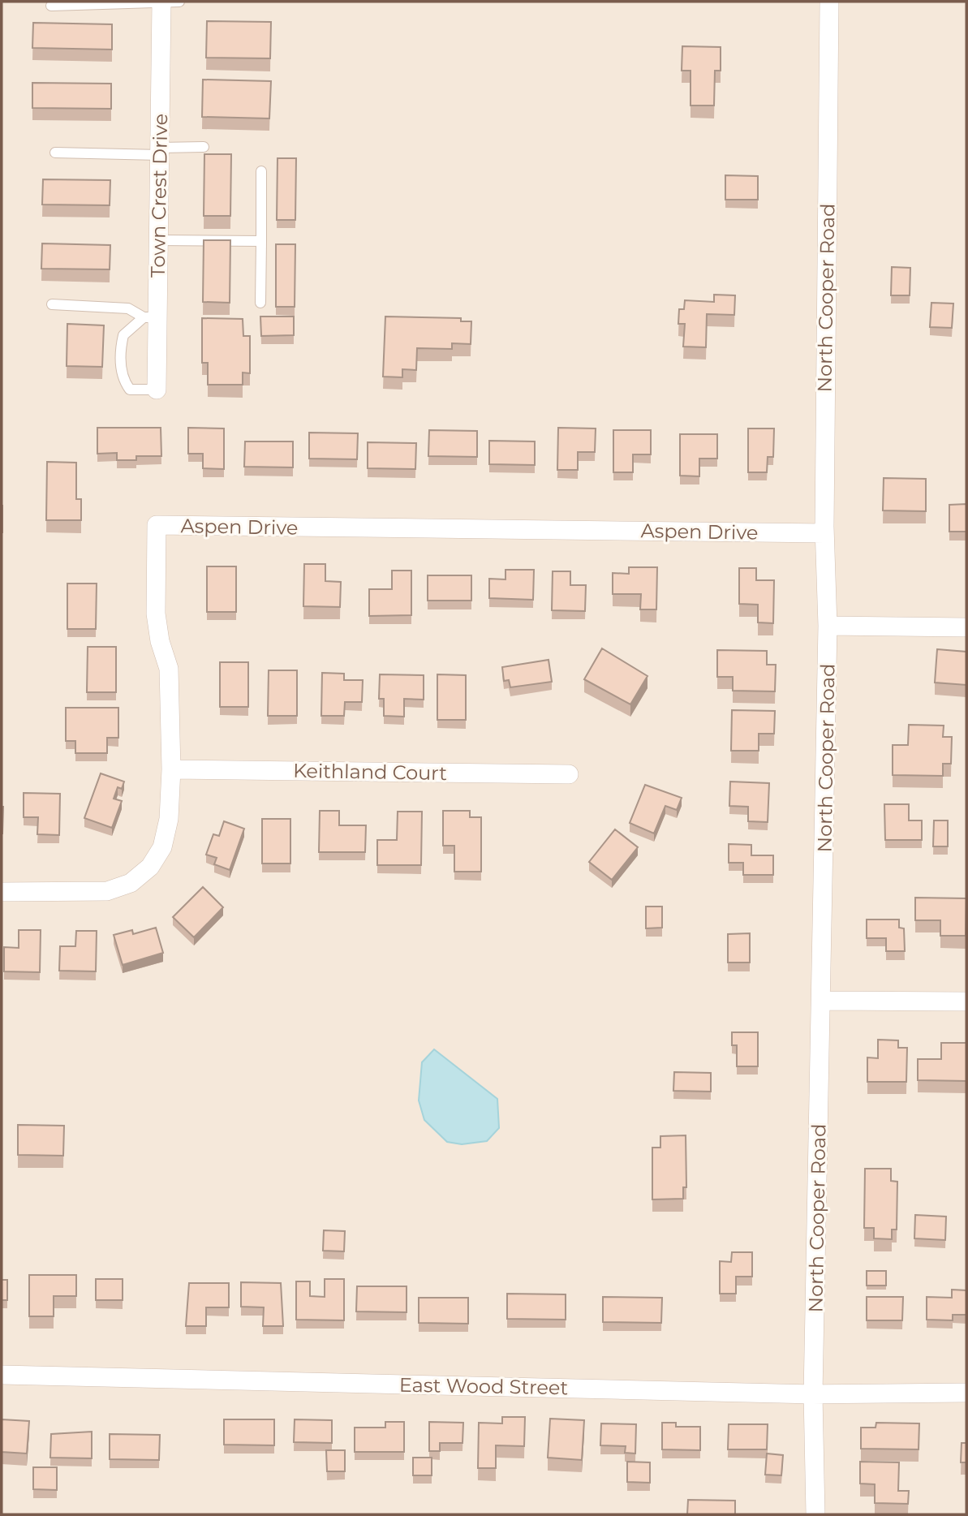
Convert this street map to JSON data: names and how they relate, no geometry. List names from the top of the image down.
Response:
{
  "streets": {
    "street": [
      "Town Crest Drive",
      "North Cooper Road",
      "Aspen Drive",
      "Keithland Court",
      "East Wood Street"
    ]
  },
  "crossings": [
    ["North Cooper Road", "Aspen Drive"],
    ["North Cooper Road", "East Wood Street"],
    ["Aspen Drive", "Keithland Court"]
  ]
}
